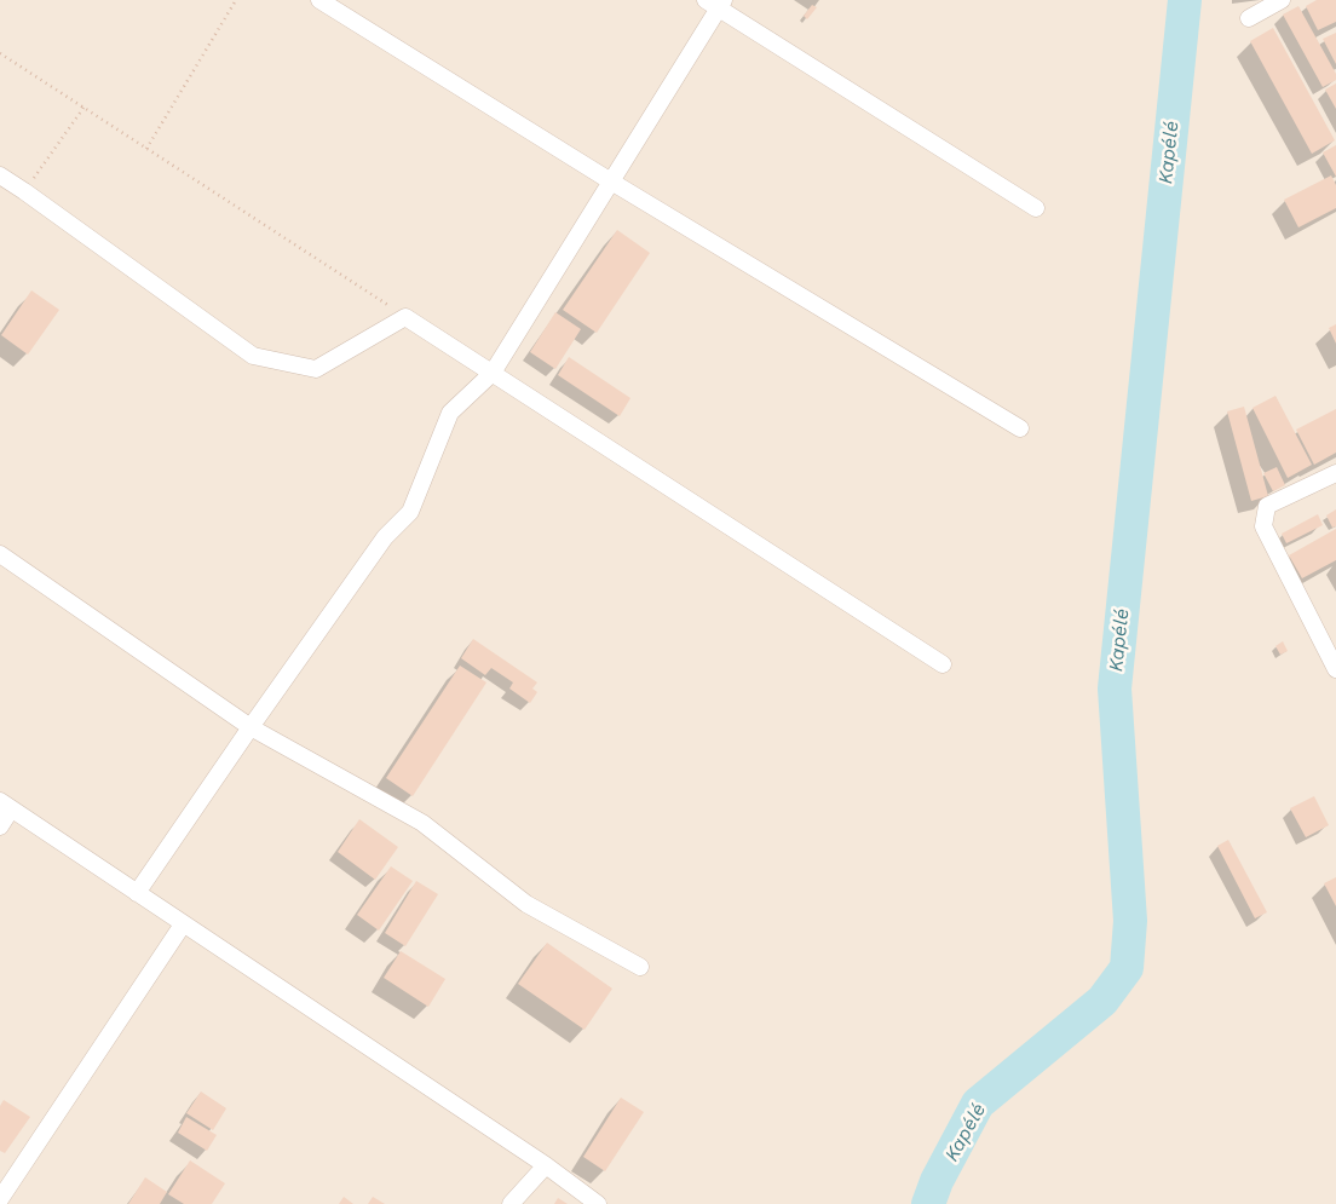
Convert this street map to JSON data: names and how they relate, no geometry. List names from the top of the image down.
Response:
{
  "water": ["Kapélé"]
}
